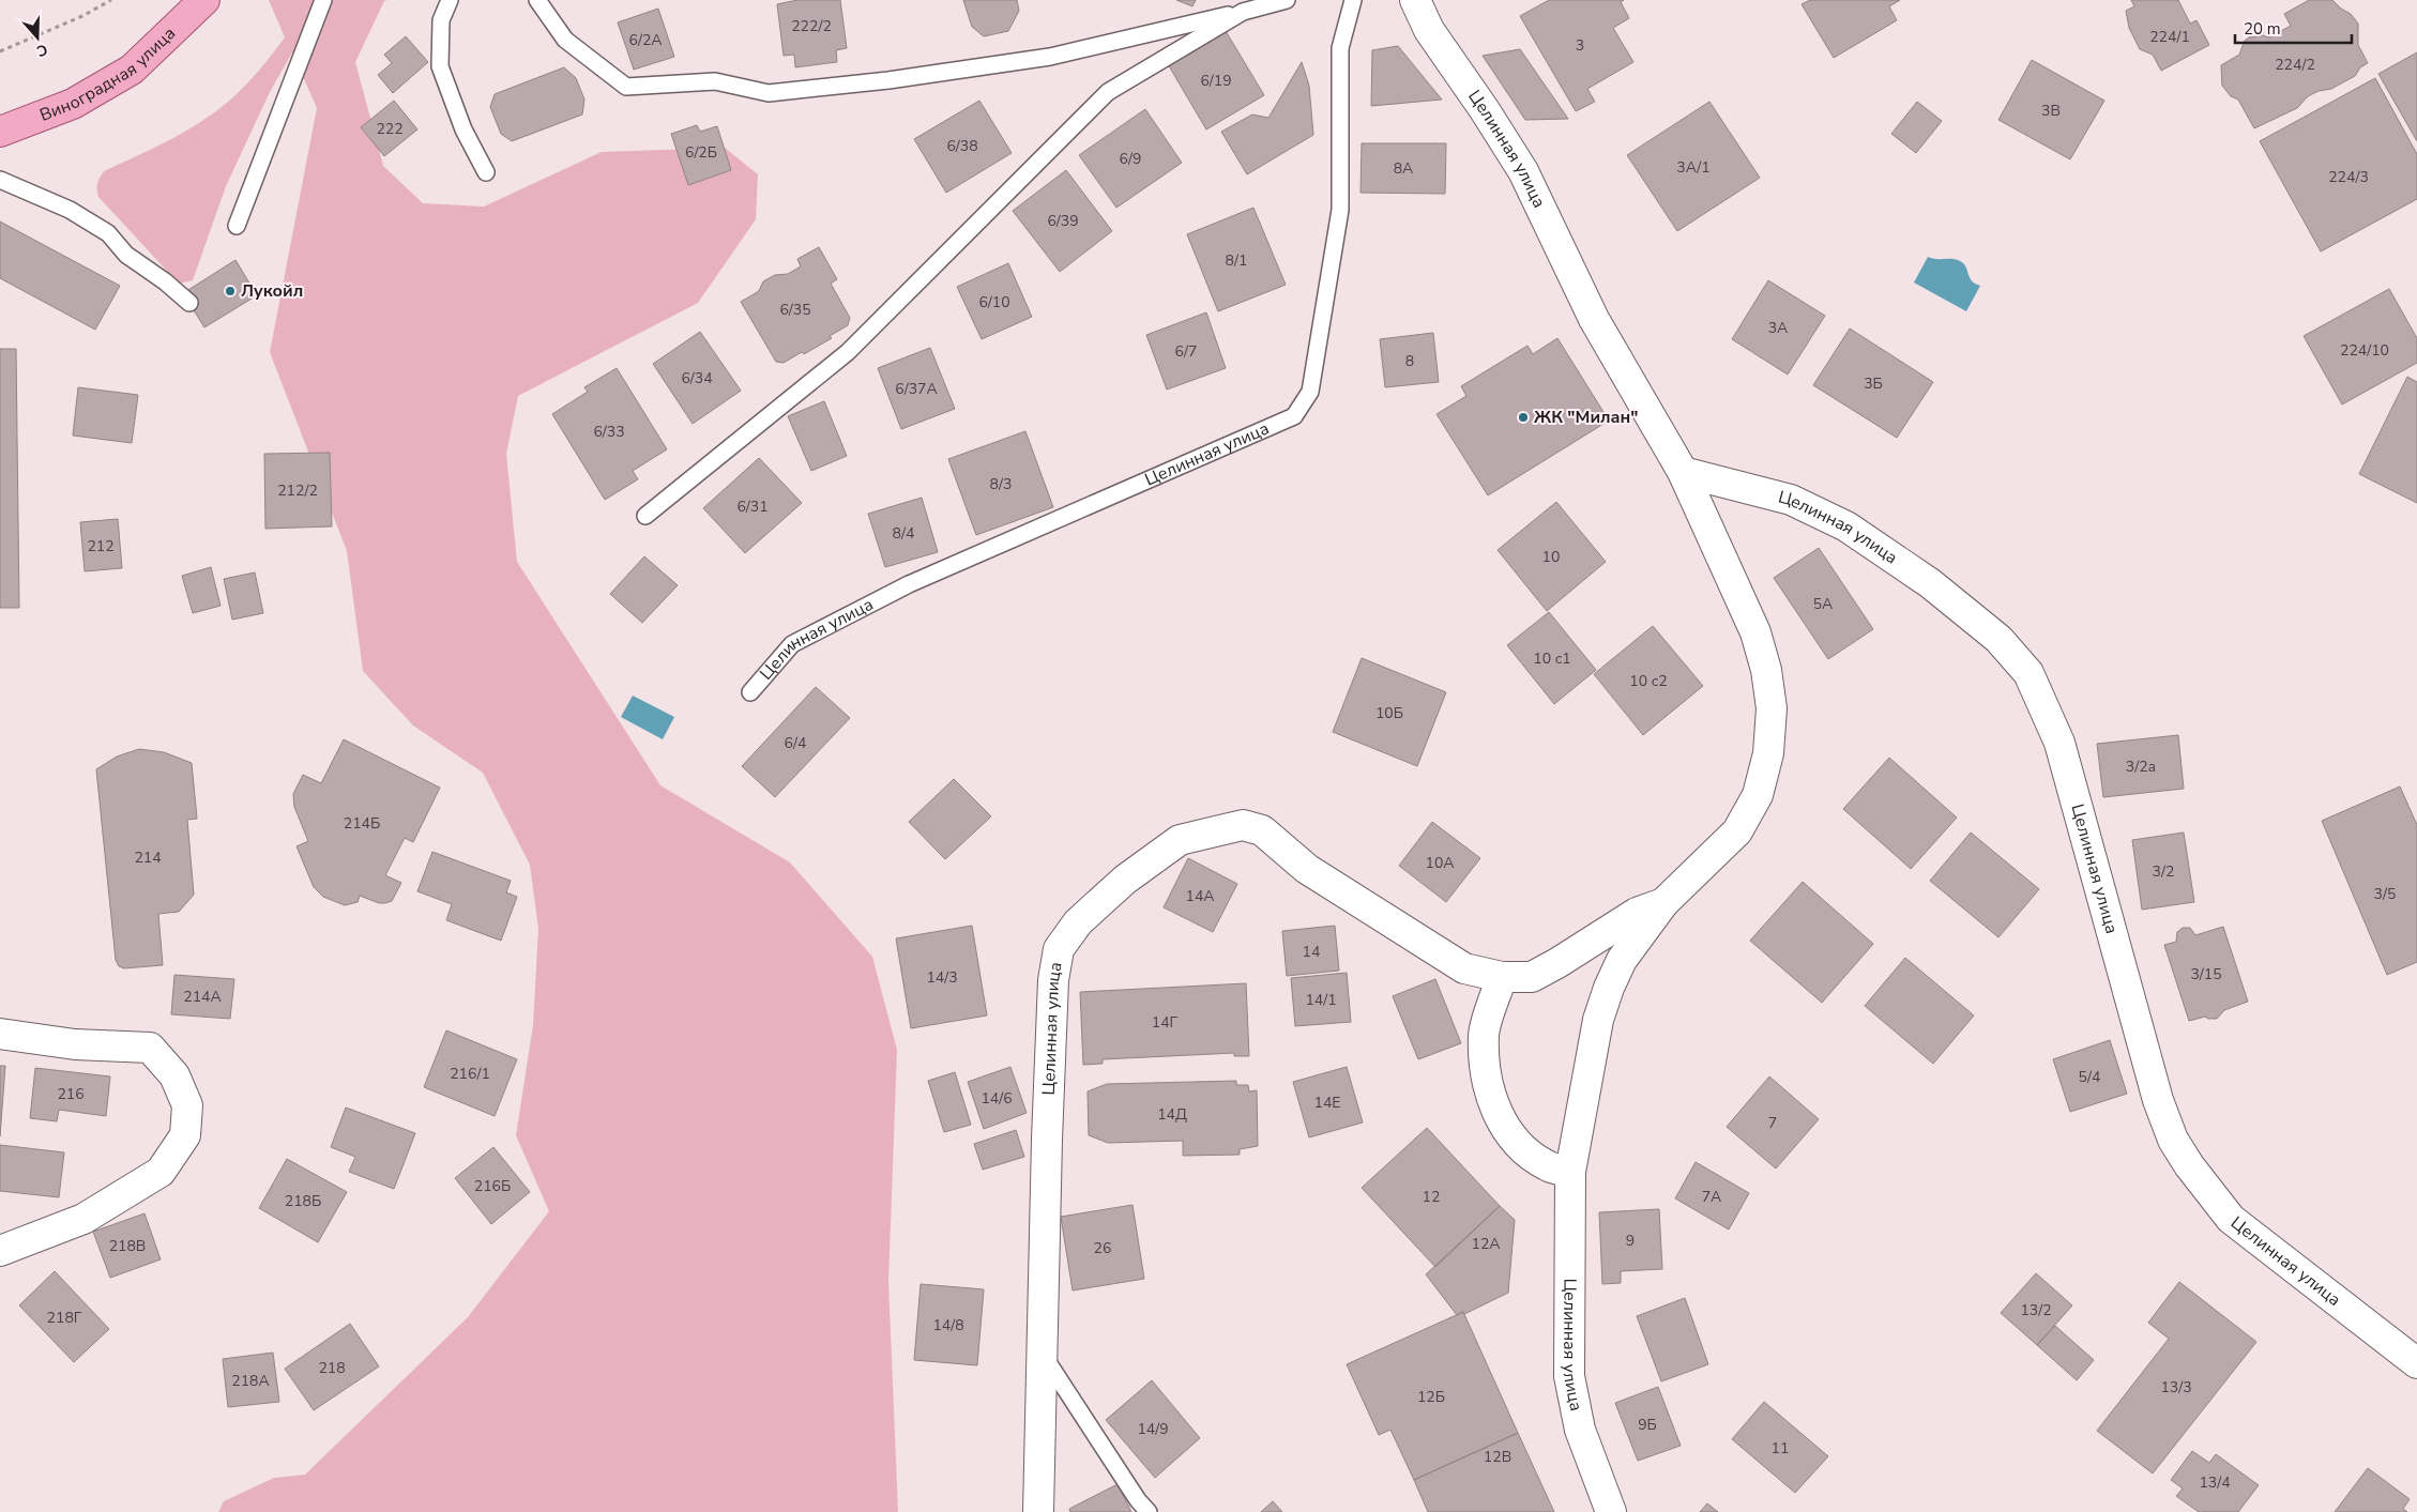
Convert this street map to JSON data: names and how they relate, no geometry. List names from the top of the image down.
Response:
{
  "streets": {
    "main road": ["Виноградная улица"],
    "street": ["Целинная улица"]
  },
  "places": ["Лукойл", "ЖК \"Милан\""],
  "house_numbers": [
    "222/2",
    "224/1",
    "6/2А",
    "3",
    "224/2",
    "6/19",
    "3В",
    "222",
    "6/38",
    "6/2Б",
    "6/9",
    "3А/1",
    "8А",
    "224/3",
    "6/39",
    "8/1",
    "6/10",
    "6/35",
    "3А",
    "224/10",
    "6/7",
    "8",
    "6/34",
    "3Б",
    "6/37А",
    "6/33",
    "8/3",
    "212/2",
    "6/31",
    "8/4",
    "212",
    "10",
    "5А",
    "10 с1",
    "10 с2",
    "10Б",
    "6/4",
    "3/2а",
    "214Б",
    "214",
    "10А",
    "3/2",
    "3/5",
    "14А",
    "14",
    "3/15",
    "14/3",
    "214А",
    "14/1",
    "14Г",
    "216/1",
    "5/4",
    "216",
    "14/6",
    "14Е",
    "14Д",
    "7",
    "216Б",
    "12",
    "7А",
    "218Б",
    "9",
    "12А",
    "218В",
    "26",
    "13/2",
    "218Г",
    "14/8",
    "218",
    "218А",
    "13/3",
    "12Б",
    "9Б",
    "14/9",
    "11",
    "12В",
    "13/4"
  ],
  "scale_bar": "20 m",
  "north": "bottom"
}
